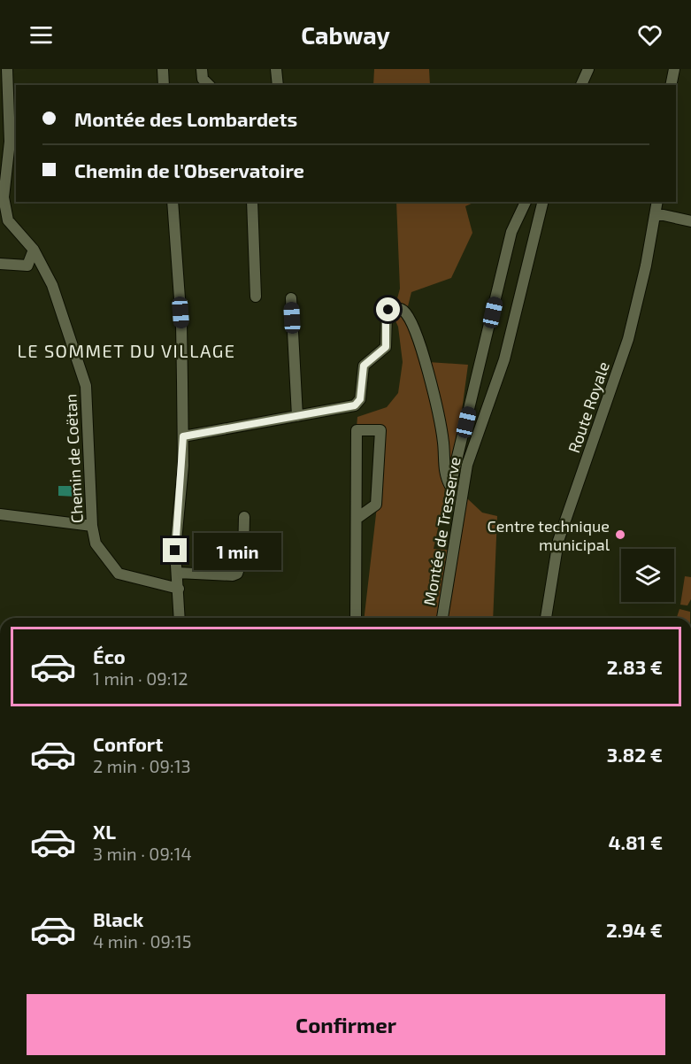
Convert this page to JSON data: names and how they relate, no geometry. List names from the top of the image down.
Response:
{
  "streets": {
    "street": ["Route Royale", "Chemin de Coëtan", "Montée de Tresserve"]
  },
  "districts": ["LE SOMMET DU VILLAGE"],
  "places": ["Centre technique municipal"],
  "page": {
    "header": "Cabway",
    "banner": ["Montée des Lombardets", "Chemin de l'Observatoire"],
    "bubble": "1 min",
    "list": [
      {
        "name": "Éco",
        "note": "1 min · 09:12",
        "value": "2.83 €"
      },
      {
        "name": "Confort",
        "note": "2 min · 09:13",
        "value": "3.82 €"
      },
      {
        "name": "XL",
        "note": "3 min · 09:14",
        "value": "4.81 €"
      },
      {
        "name": "Black",
        "note": "4 min · 09:15",
        "value": "2.94 €"
      }
    ],
    "buttons": "Confirmer"
  }
}
